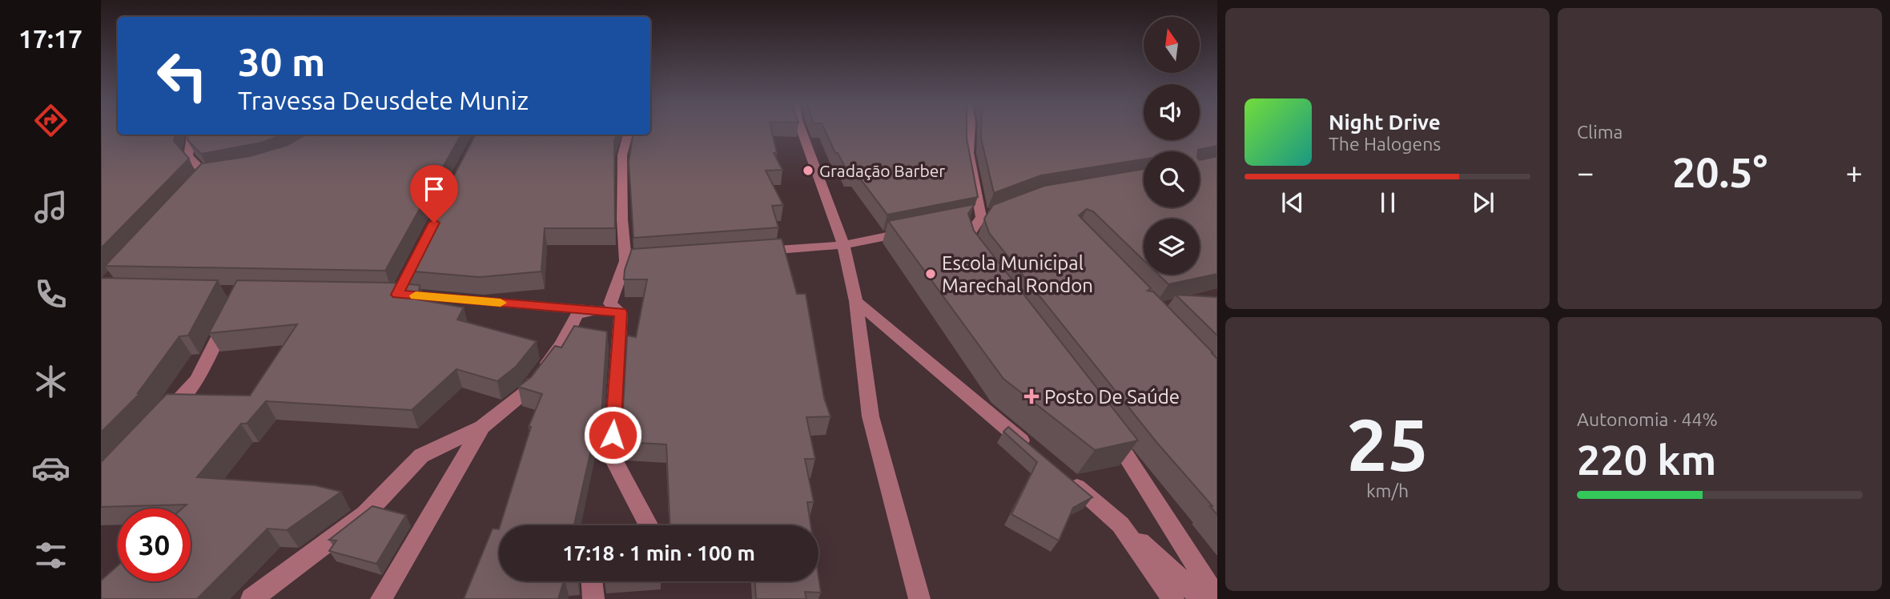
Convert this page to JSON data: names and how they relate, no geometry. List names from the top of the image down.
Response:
{
  "places": {
    "other": ["Gradação Barber", "Escola Municipal Marechal Rondon"],
    "health": ["Posto De Saúde"]
  },
  "north": "top",
  "page": {
    "tabs": "17:17",
    "tile": [
      "Clima",
      ["25", "km/h"],
      ["Autonomia · 44%", "220 km"]
    ],
    "turn": ["30 m", "Travessa Deusdete Muniz"],
    "song": ["Night Drive", "The Halogens"],
    "heat": ["−", "20.5°", "+"],
    "limit": "30",
    "trip": "17:18 · 1 min · 100 m"
  }
}
